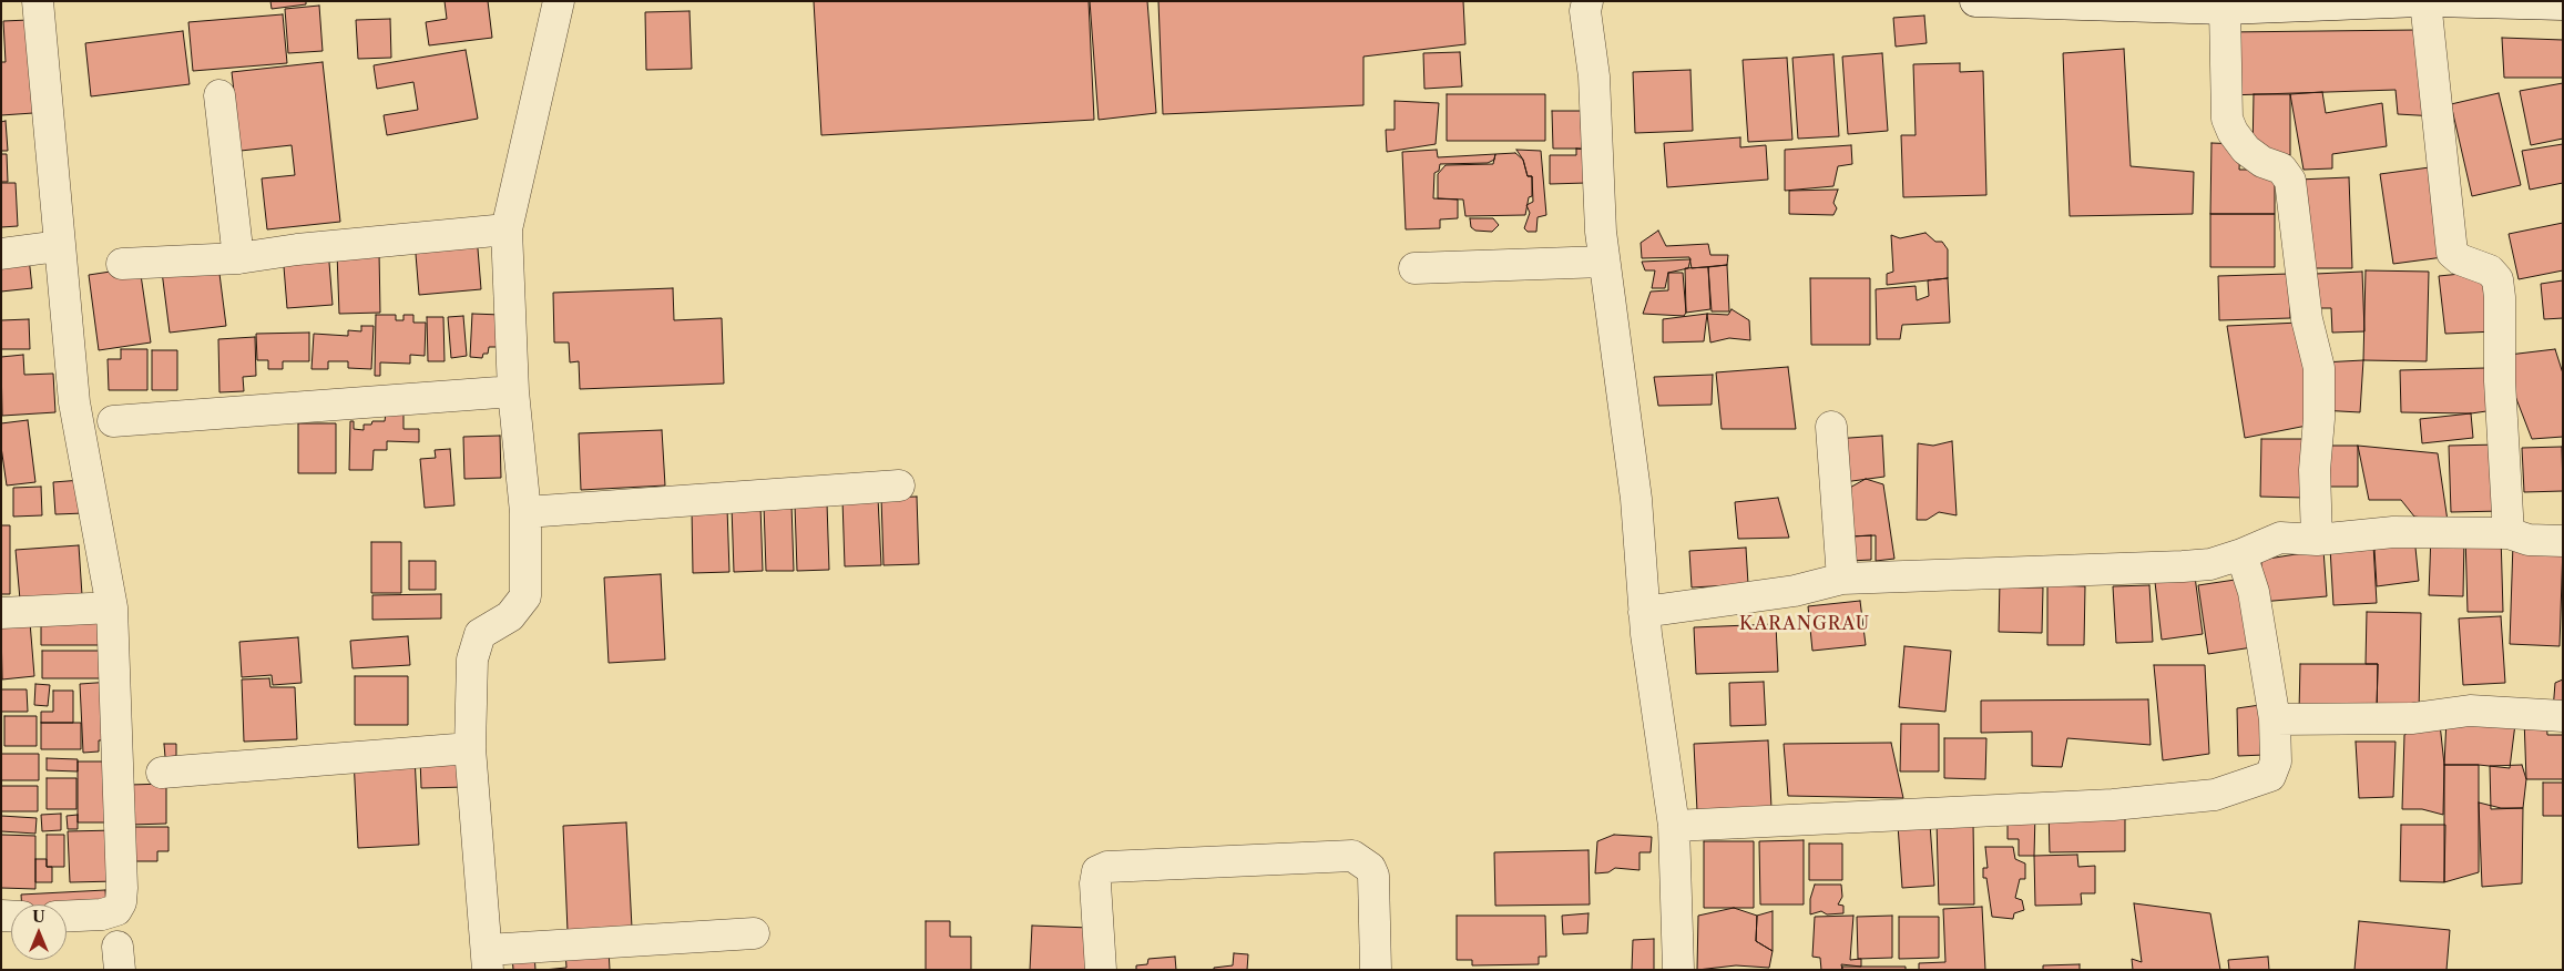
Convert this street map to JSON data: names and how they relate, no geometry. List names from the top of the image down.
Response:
{
  "districts": ["KARANGRAU"],
  "north": "top"
}
